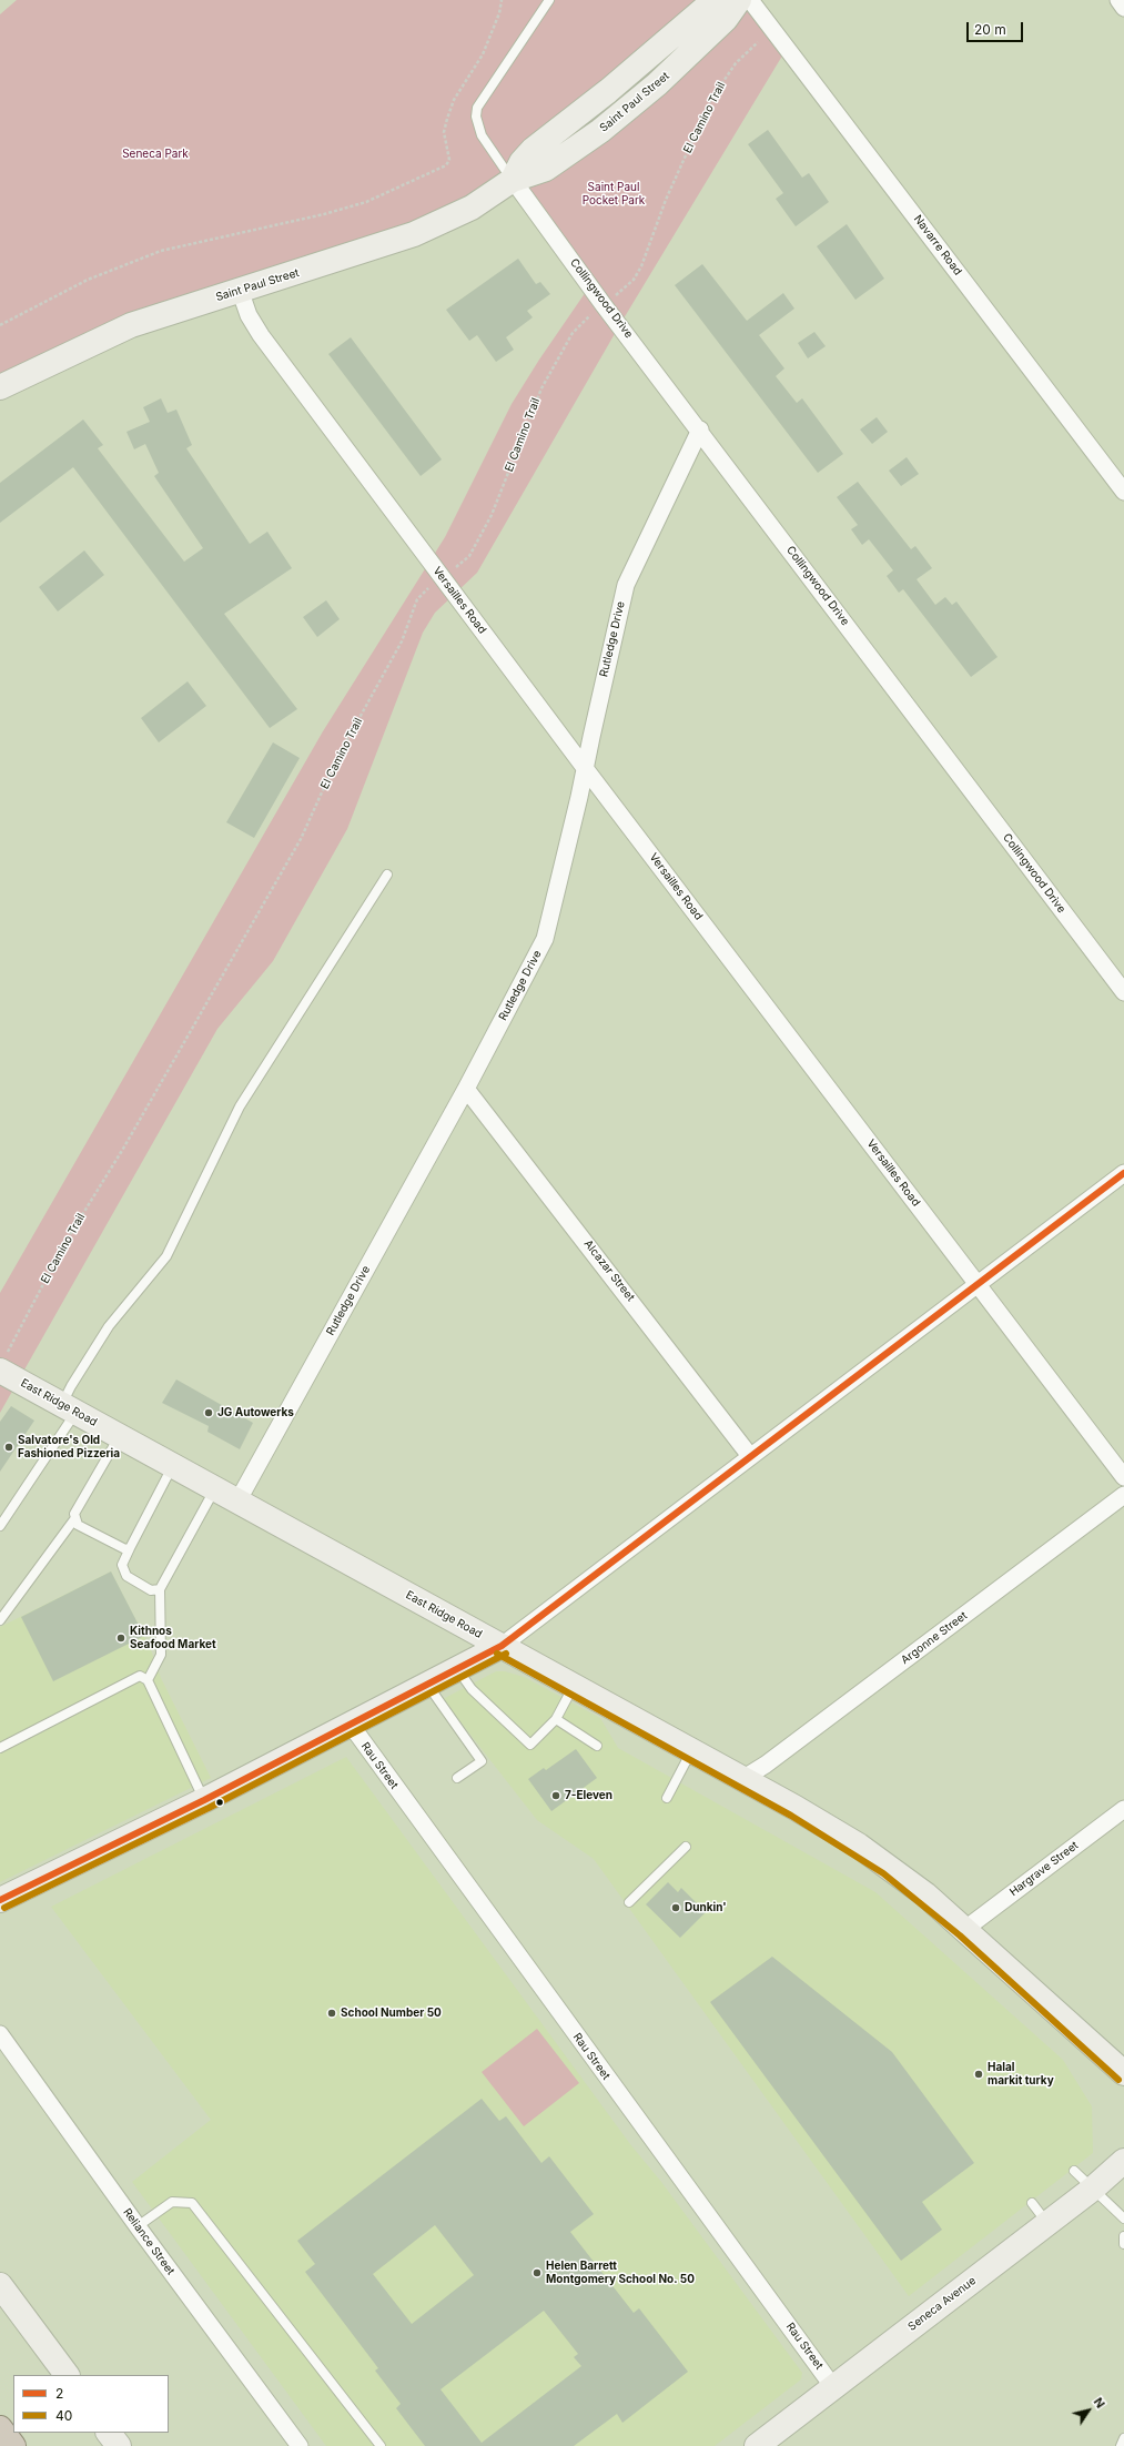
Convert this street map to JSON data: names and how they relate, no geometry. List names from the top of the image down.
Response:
{
  "streets": {
    "main road": ["Saint Paul Street", "East Ridge Road", "Seneca Avenue"],
    "street": [
      "Navarre Road",
      "Collingwood Drive",
      "Versailles Road",
      "Rutledge Drive",
      "Alcazar Street",
      "Argonne Street",
      "Rau Street",
      "Hargrave Street",
      "Reliance Street"
    ],
    "path": ["El Camino Trail"]
  },
  "crossings": [
    ["Saint Paul Street", "Collingwood Drive"],
    ["Saint Paul Street", "Versailles Road"],
    ["El Camino Trail", "Collingwood Drive"],
    ["El Camino Trail", "Versailles Road"],
    ["El Camino Trail", "East Ridge Road"],
    ["Collingwood Drive", "Rutledge Drive"],
    ["Versailles Road", "Rutledge Drive"],
    ["Rutledge Drive", "Alcazar Street"],
    ["Rutledge Drive", "East Ridge Road"],
    ["East Ridge Road", "Argonne Street"],
    ["East Ridge Road", "Hargrave Street"],
    ["Rau Street", "Seneca Avenue"]
  ],
  "parks": ["Seneca Park", "Saint Paul Pocket Park"],
  "places": [
    "JG Autowerks",
    "Salvatore's Old Fashioned Pizzeria",
    "Kithnos Seafood Market",
    "7-Eleven",
    "Dunkin'",
    "School Number 50",
    "Halal markit turky",
    "Helen Barrett Montgomery School No. 50"
  ],
  "lines": ["transit line 2", "transit line 40"],
  "legend": ["2", "40"],
  "scale_bar": "20 m",
  "north": "top right"
}
